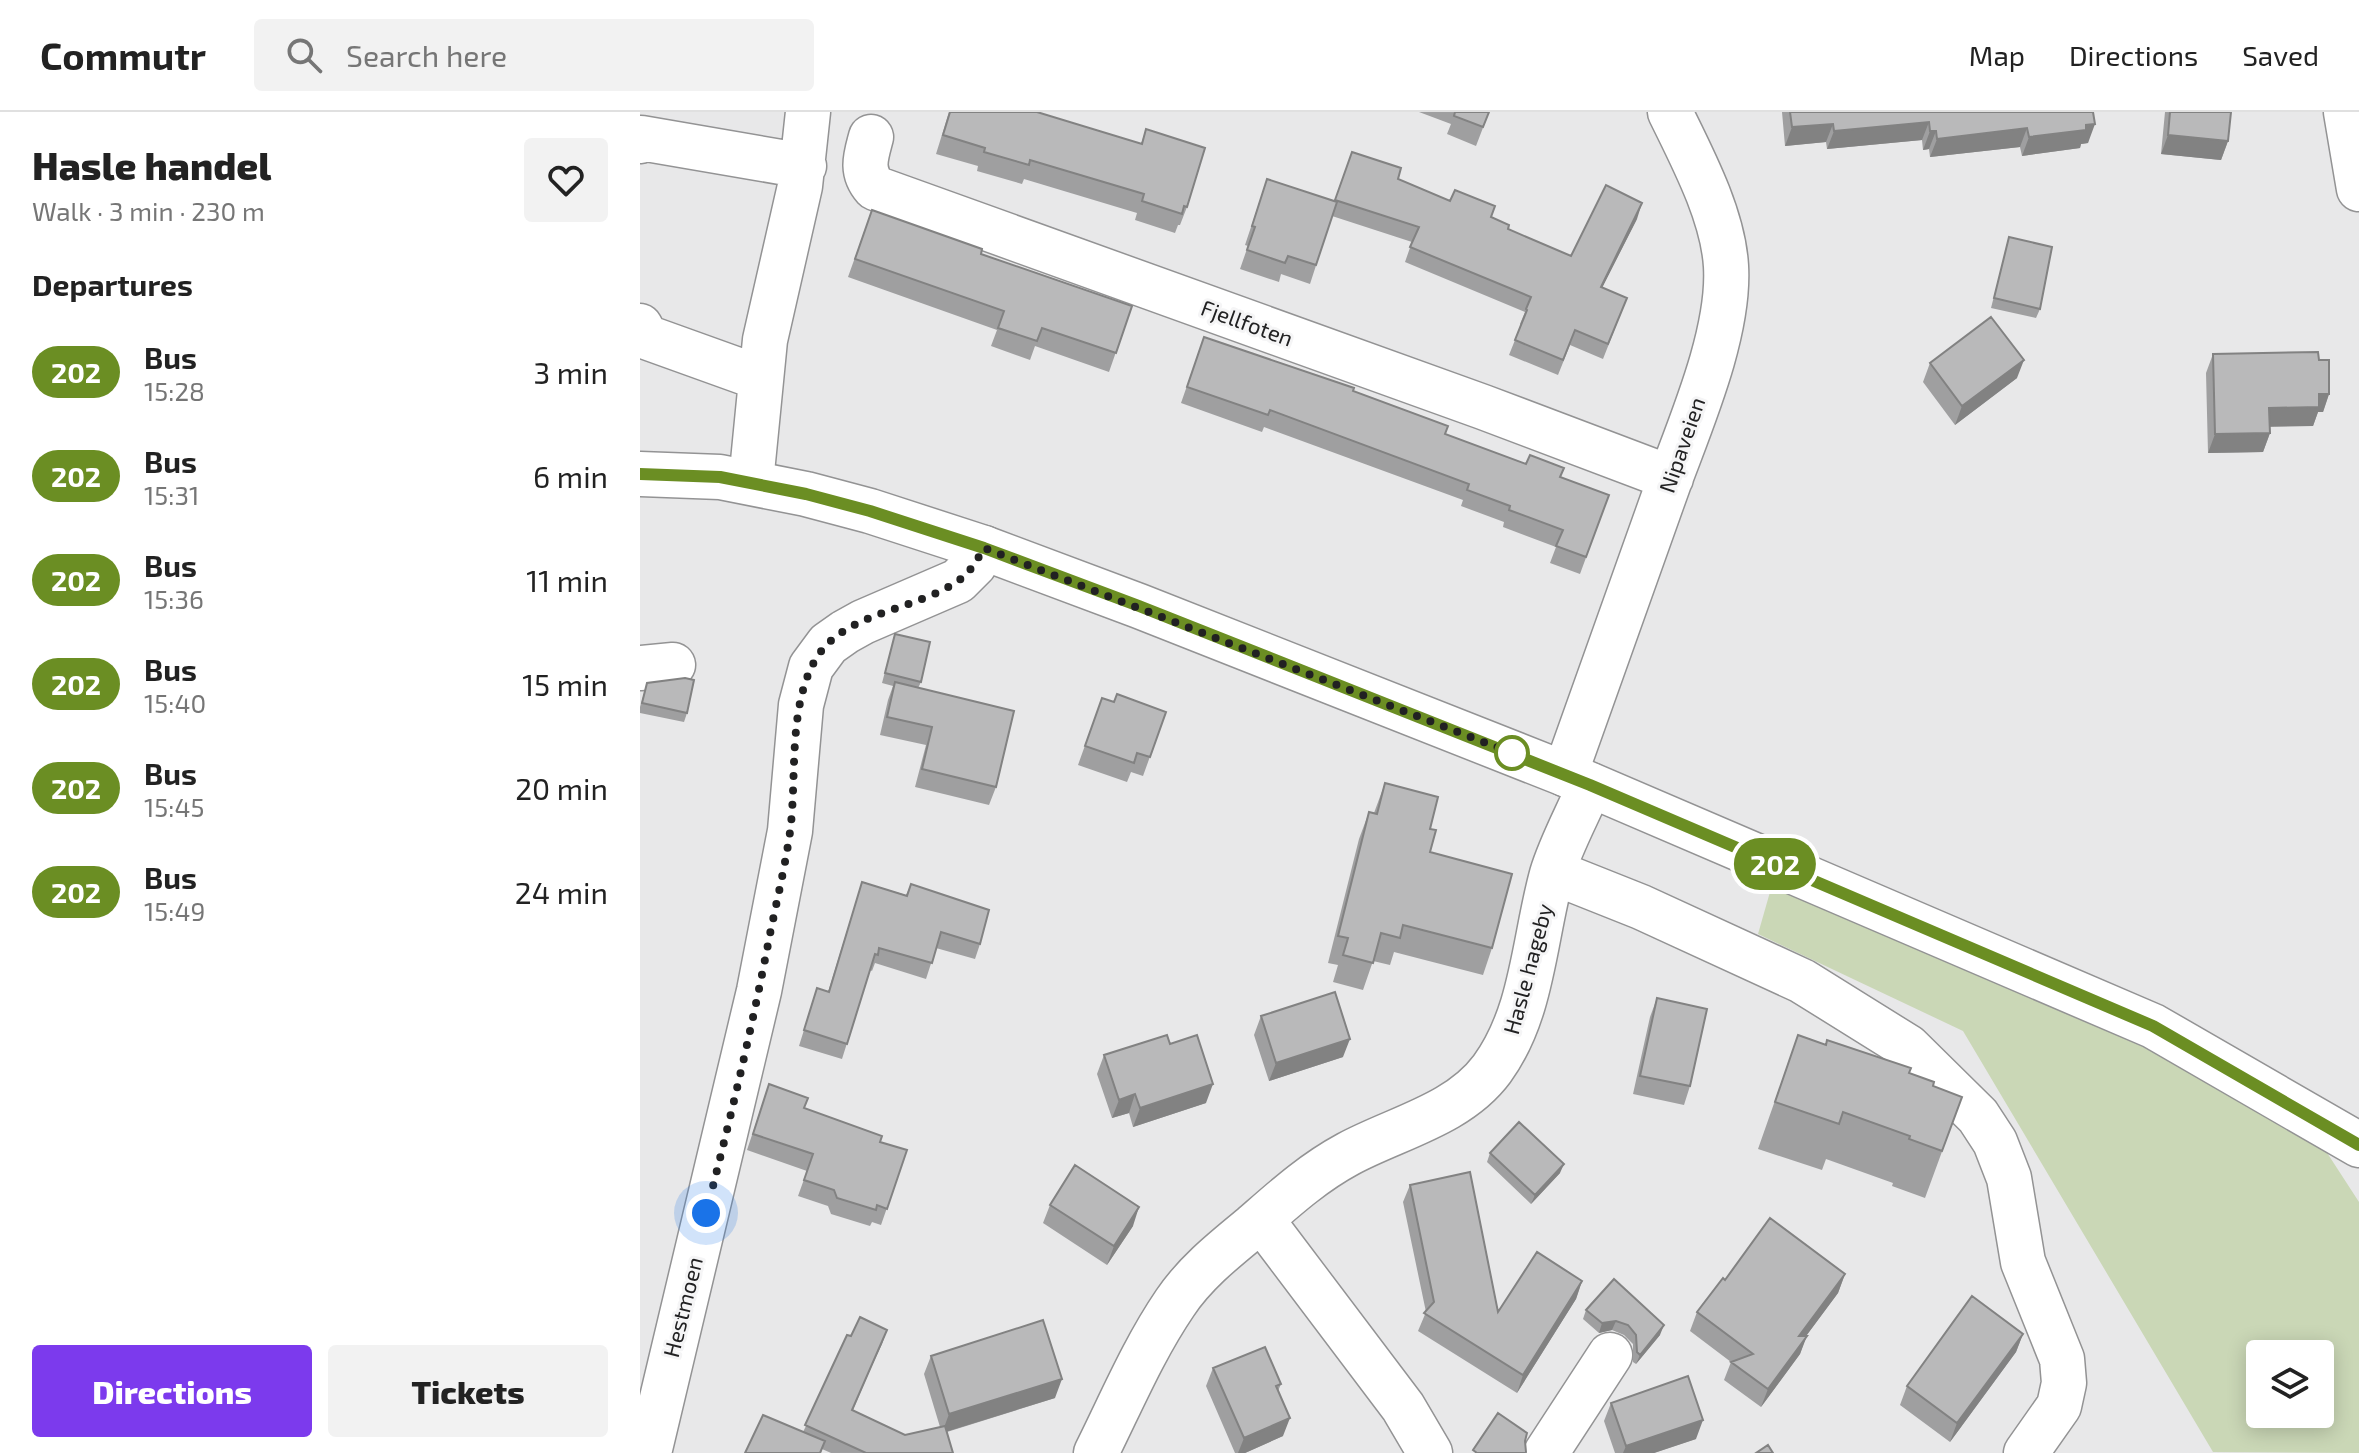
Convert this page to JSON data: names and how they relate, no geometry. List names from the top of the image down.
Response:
{
  "streets": {
    "street": [
      "Fjellfoten",
      "Nipaveien",
      "Hasle hageby",
      "Hestmoen"
    ]
  },
  "crossings": [
    ["Fjellfoten", "Nipaveien"],
    ["Nipaveien", "Hasle hageby"]
  ],
  "lines": ["bus line 202"],
  "page": {
    "header": "Commutr",
    "search": "Search here",
    "nav": ["Map", "Directions", "Saved"],
    "heading": [
      ["Hasle handel", "Walk · 3 min · 230 m"],
      "Departures"
    ],
    "on_map": "202",
    "list": [
      {
        "mark": "202",
        "name": "Bus",
        "note": "15:28",
        "value": "3 min"
      },
      {
        "mark": "202",
        "name": "Bus",
        "note": "15:31",
        "value": "6 min"
      },
      {
        "mark": "202",
        "name": "Bus",
        "note": "15:36",
        "value": "11 min"
      },
      {
        "mark": "202",
        "name": "Bus",
        "note": "15:40",
        "value": "15 min"
      },
      {
        "mark": "202",
        "name": "Bus",
        "note": "15:45",
        "value": "20 min"
      },
      {
        "mark": "202",
        "name": "Bus",
        "note": "15:49",
        "value": "24 min"
      }
    ],
    "buttons": ["Directions", "Tickets"]
  }
}
